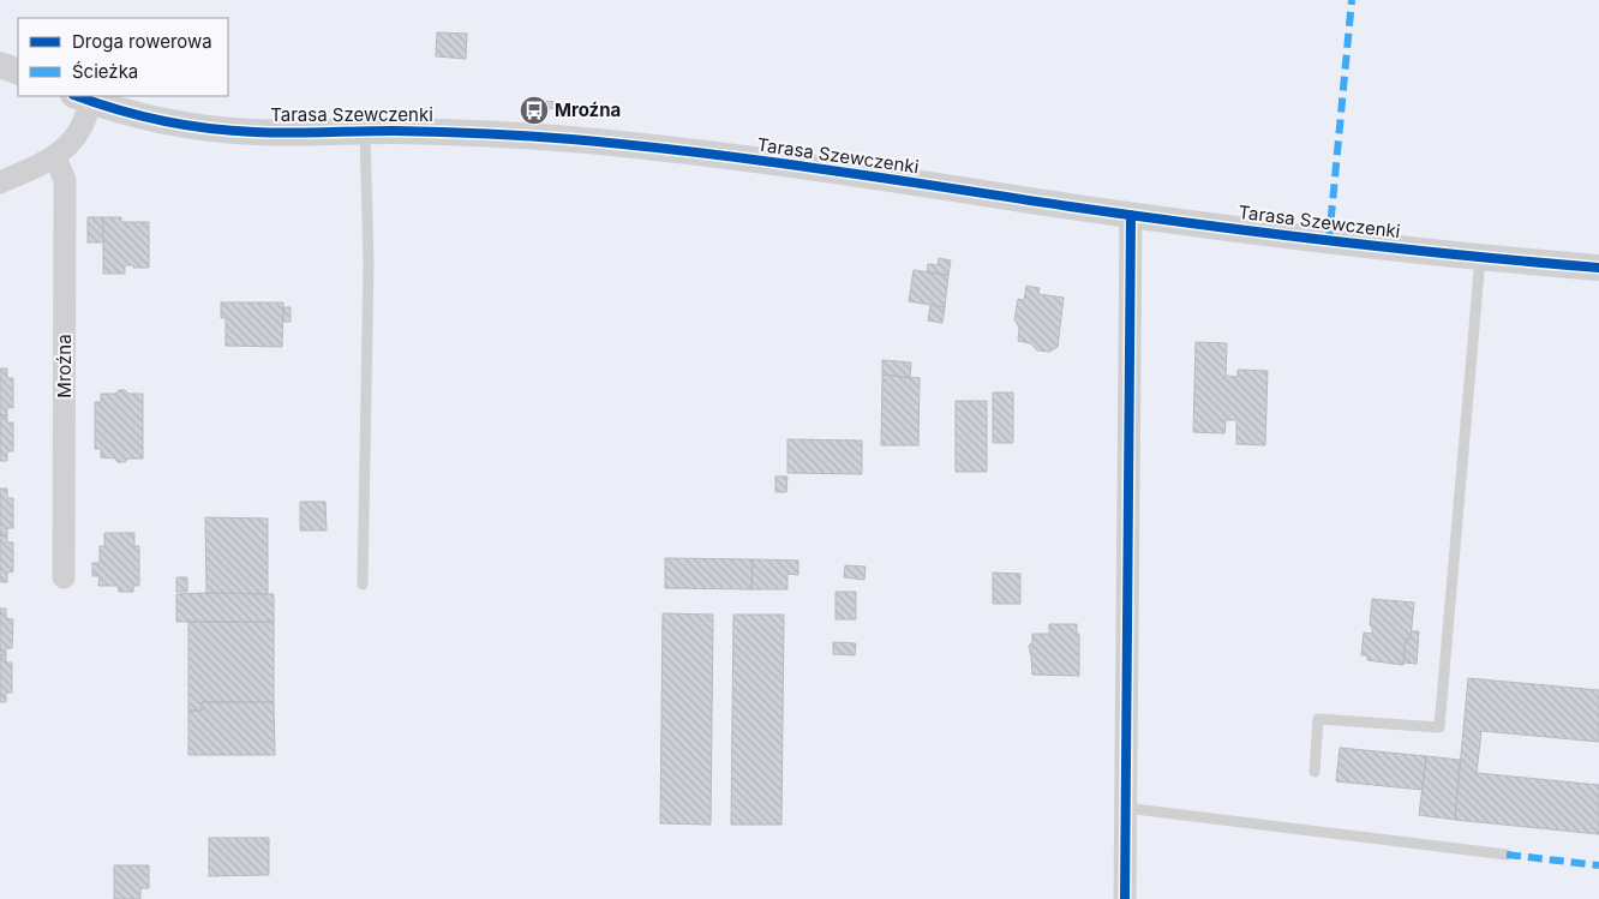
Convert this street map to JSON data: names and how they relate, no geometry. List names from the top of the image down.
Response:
{
  "streets": {
    "street": ["Tarasa Szewczenki", "Mroźna"]
  },
  "places": {
    "bus stop": ["Mroźna"]
  },
  "legend": ["Droga rowerowa", "Ścieżka"]
}
